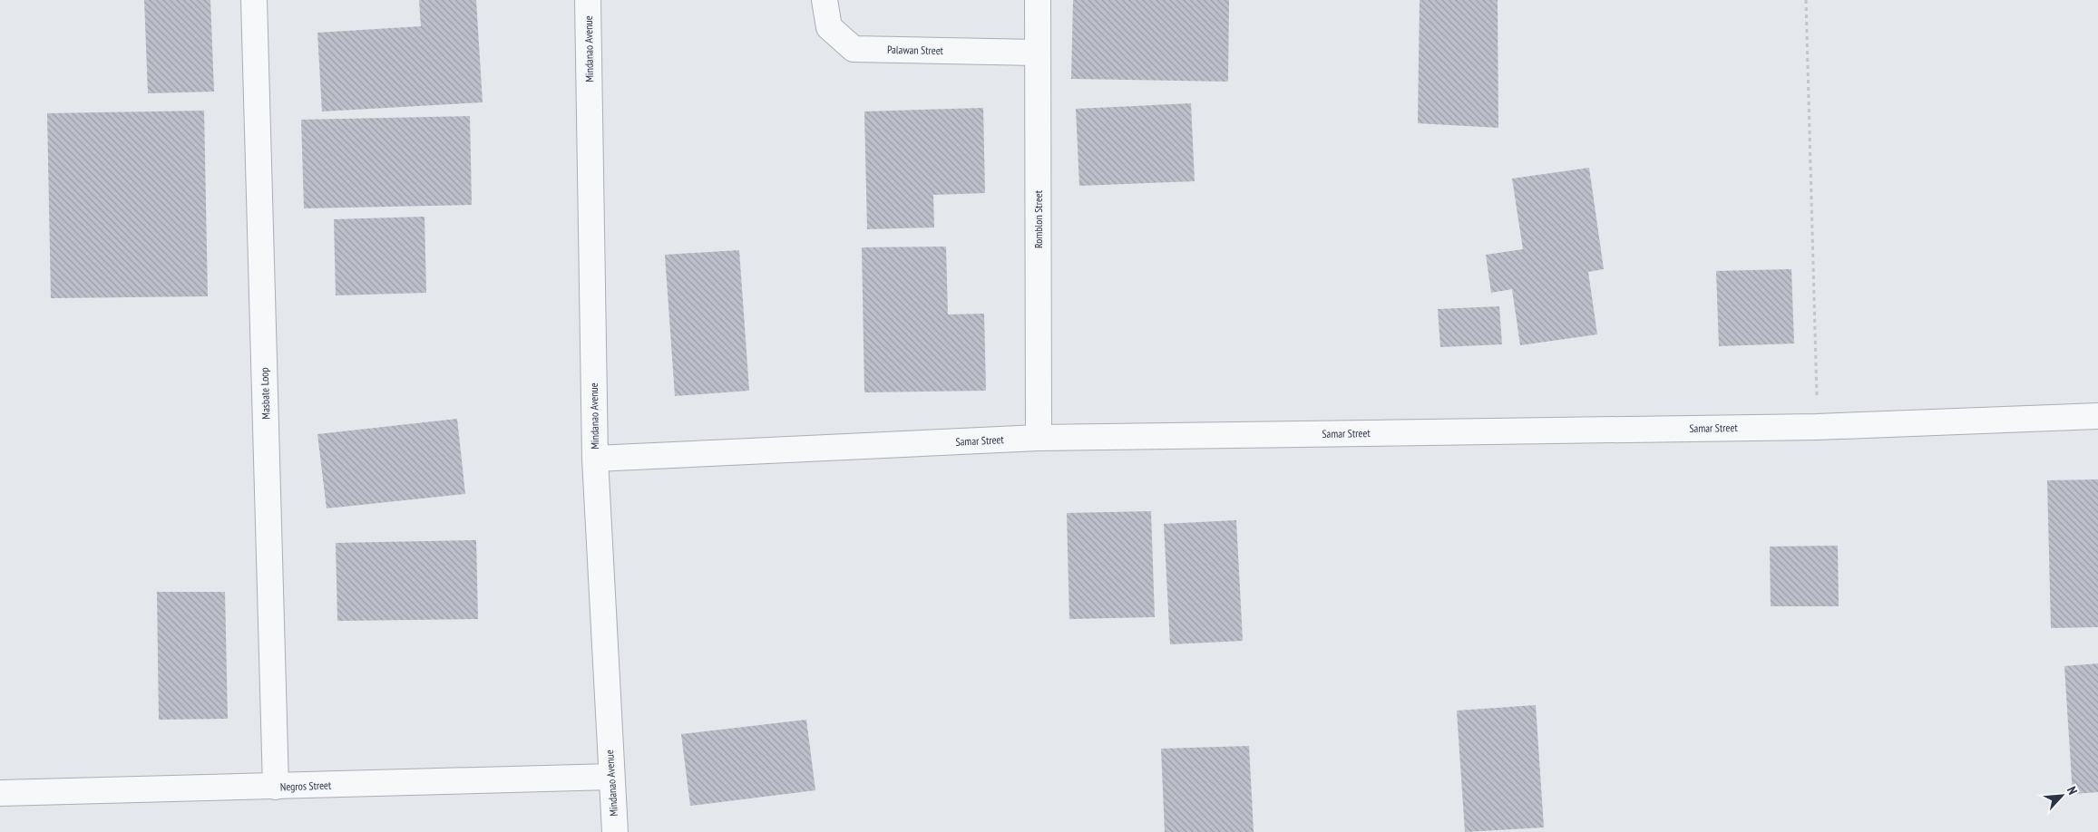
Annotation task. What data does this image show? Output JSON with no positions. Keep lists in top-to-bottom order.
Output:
{
  "streets": {
    "street": [
      "Mindanao Avenue",
      "Palawan Street",
      "Romblon Street",
      "Masbate Loop",
      "Samar Street",
      "Negros Street"
    ]
  },
  "crossings": [
    ["Mindanao Avenue", "Samar Street"],
    ["Mindanao Avenue", "Negros Street"],
    ["Palawan Street", "Romblon Street"],
    ["Romblon Street", "Samar Street"],
    ["Masbate Loop", "Negros Street"]
  ],
  "north": "top right"
}
